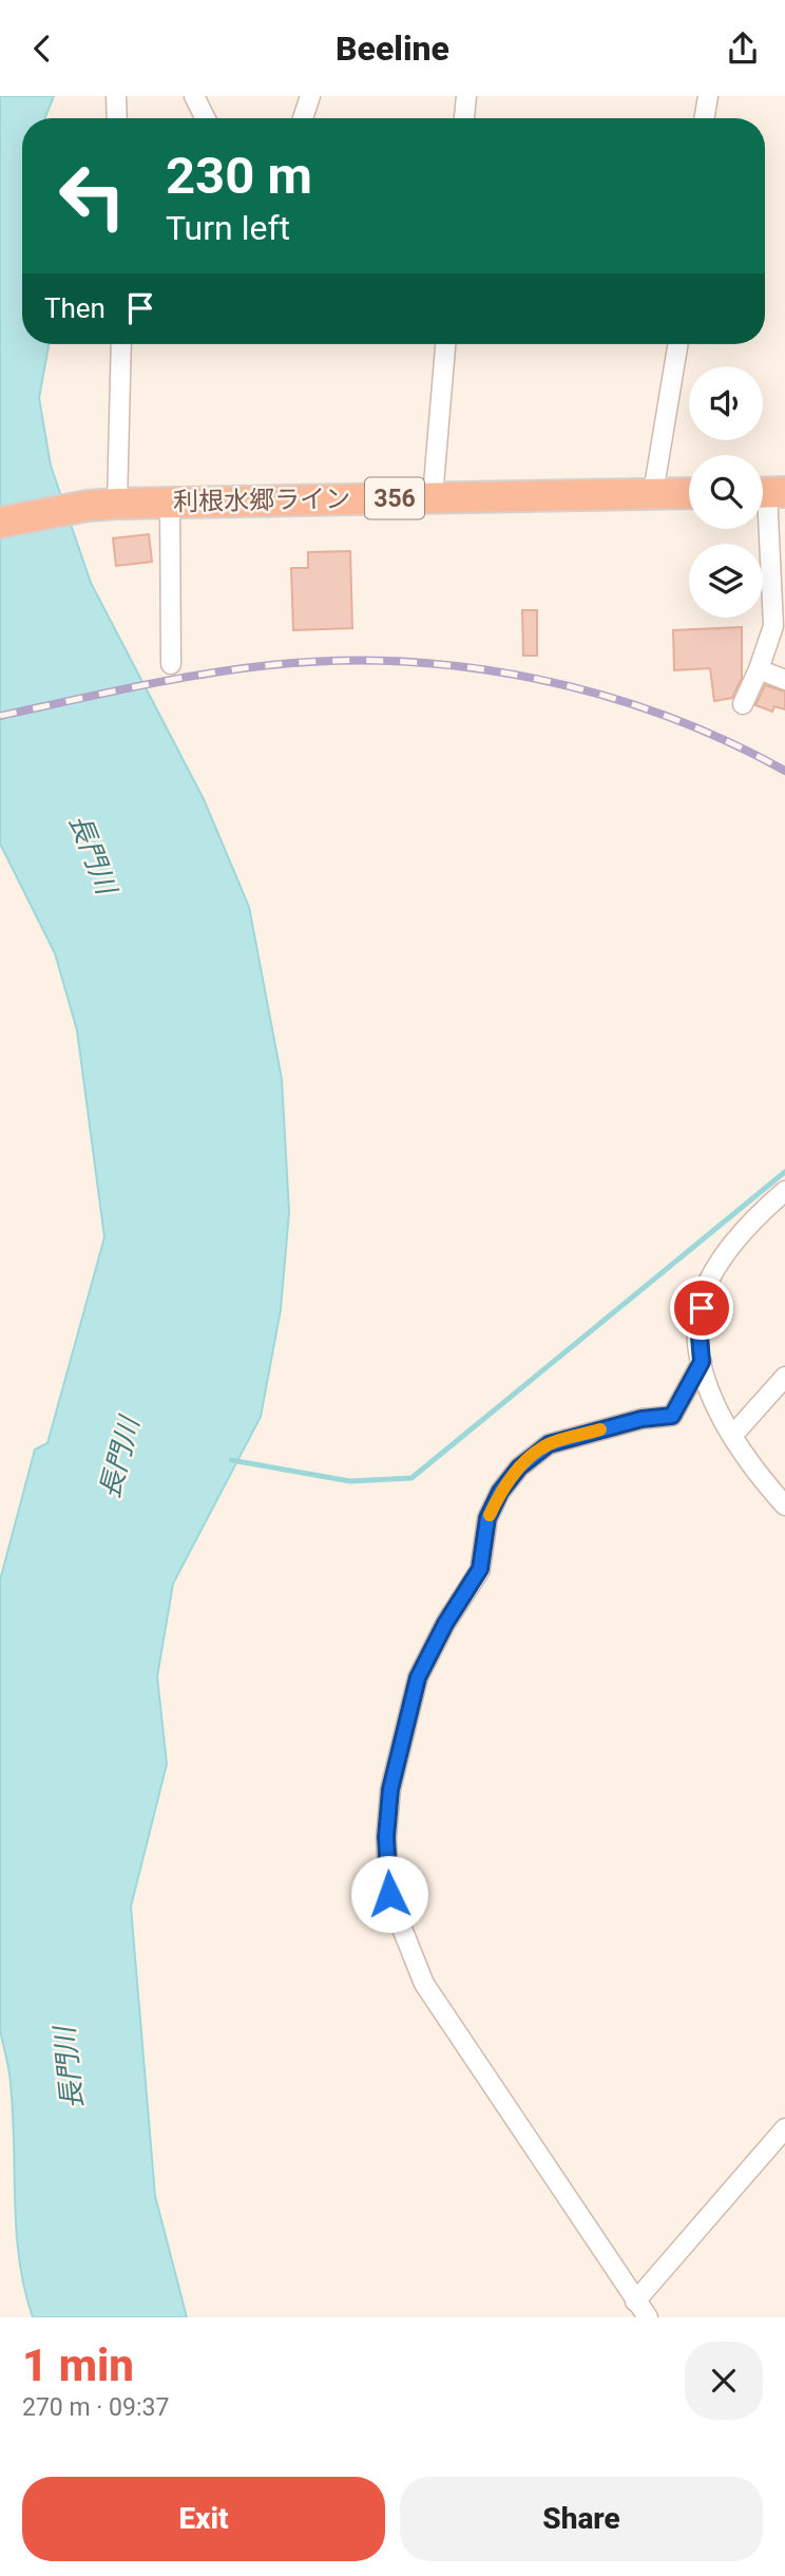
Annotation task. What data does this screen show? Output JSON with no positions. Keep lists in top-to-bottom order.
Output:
{
  "streets": {
    "highway": ["356", "利根水郷ライン"]
  },
  "water": ["長門川"],
  "page": {
    "header": "Beeline",
    "turn": ["230 m", "Turn left"],
    "then": "Then",
    "heading": ["1 min", "270 m · 09:37"],
    "buttons": ["Exit", "Share"]
  }
}
